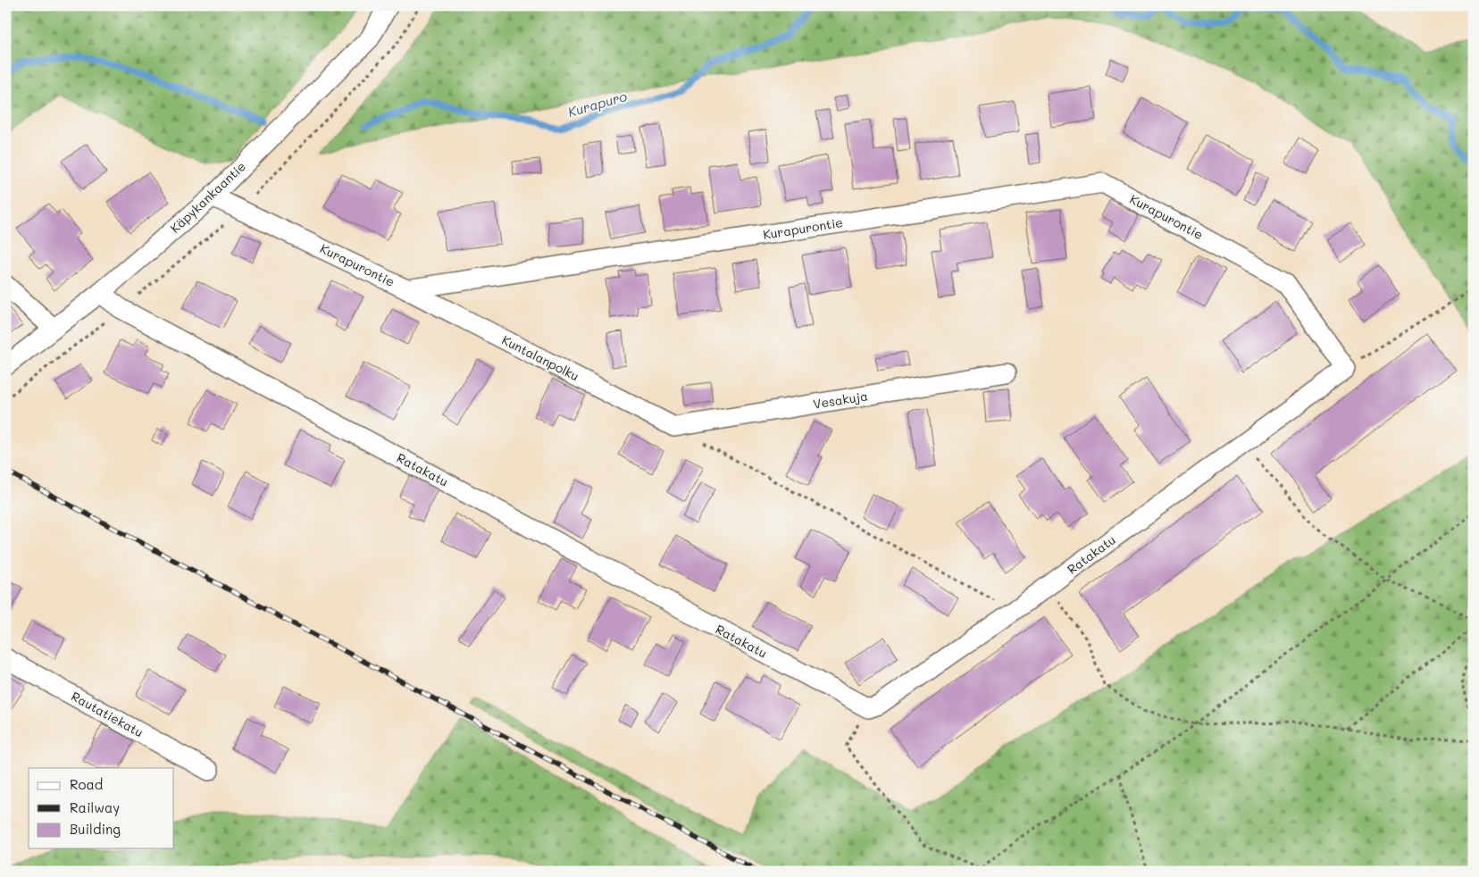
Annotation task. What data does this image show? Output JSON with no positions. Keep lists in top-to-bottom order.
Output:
{
  "streets": {
    "street": [
      "Käpykankaantie",
      "Kurapurontie",
      "Kuntalanpolku",
      "Vesakuja",
      "Ratakatu",
      "Rautatiekatu"
    ]
  },
  "crossings": [
    ["Käpykankaantie", "Kurapurontie"],
    ["Käpykankaantie", "Ratakatu"],
    ["Kurapurontie", "Kuntalanpolku"],
    ["Kurapurontie", "Ratakatu"],
    ["Kuntalanpolku", "Vesakuja"]
  ],
  "water": ["Kurapuro"],
  "legend": ["Road", "Railway", "Building"]
}
